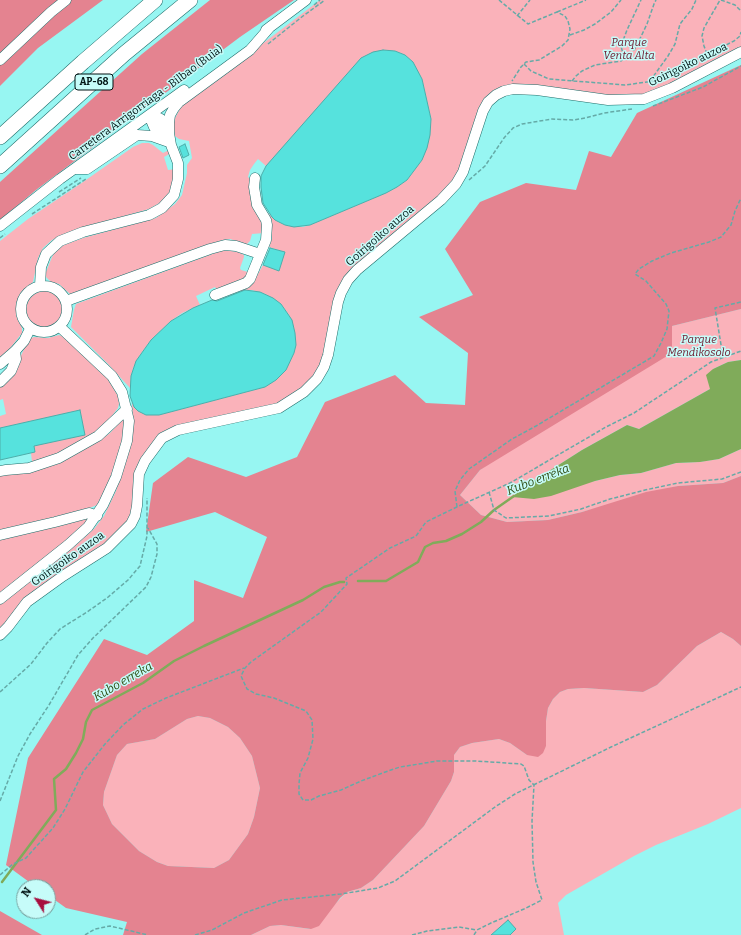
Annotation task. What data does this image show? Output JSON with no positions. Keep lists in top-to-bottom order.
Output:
{
  "streets": {
    "highway": ["AP-68"],
    "street": ["Goirigoiko auzoa", "Carretera Arrigorriaga - Bilbao (Buia)"]
  },
  "water": ["Kubo erreka"],
  "parks": ["Parque Venta Alta", "Parque Mendikosolo"],
  "north": "top left"
}
